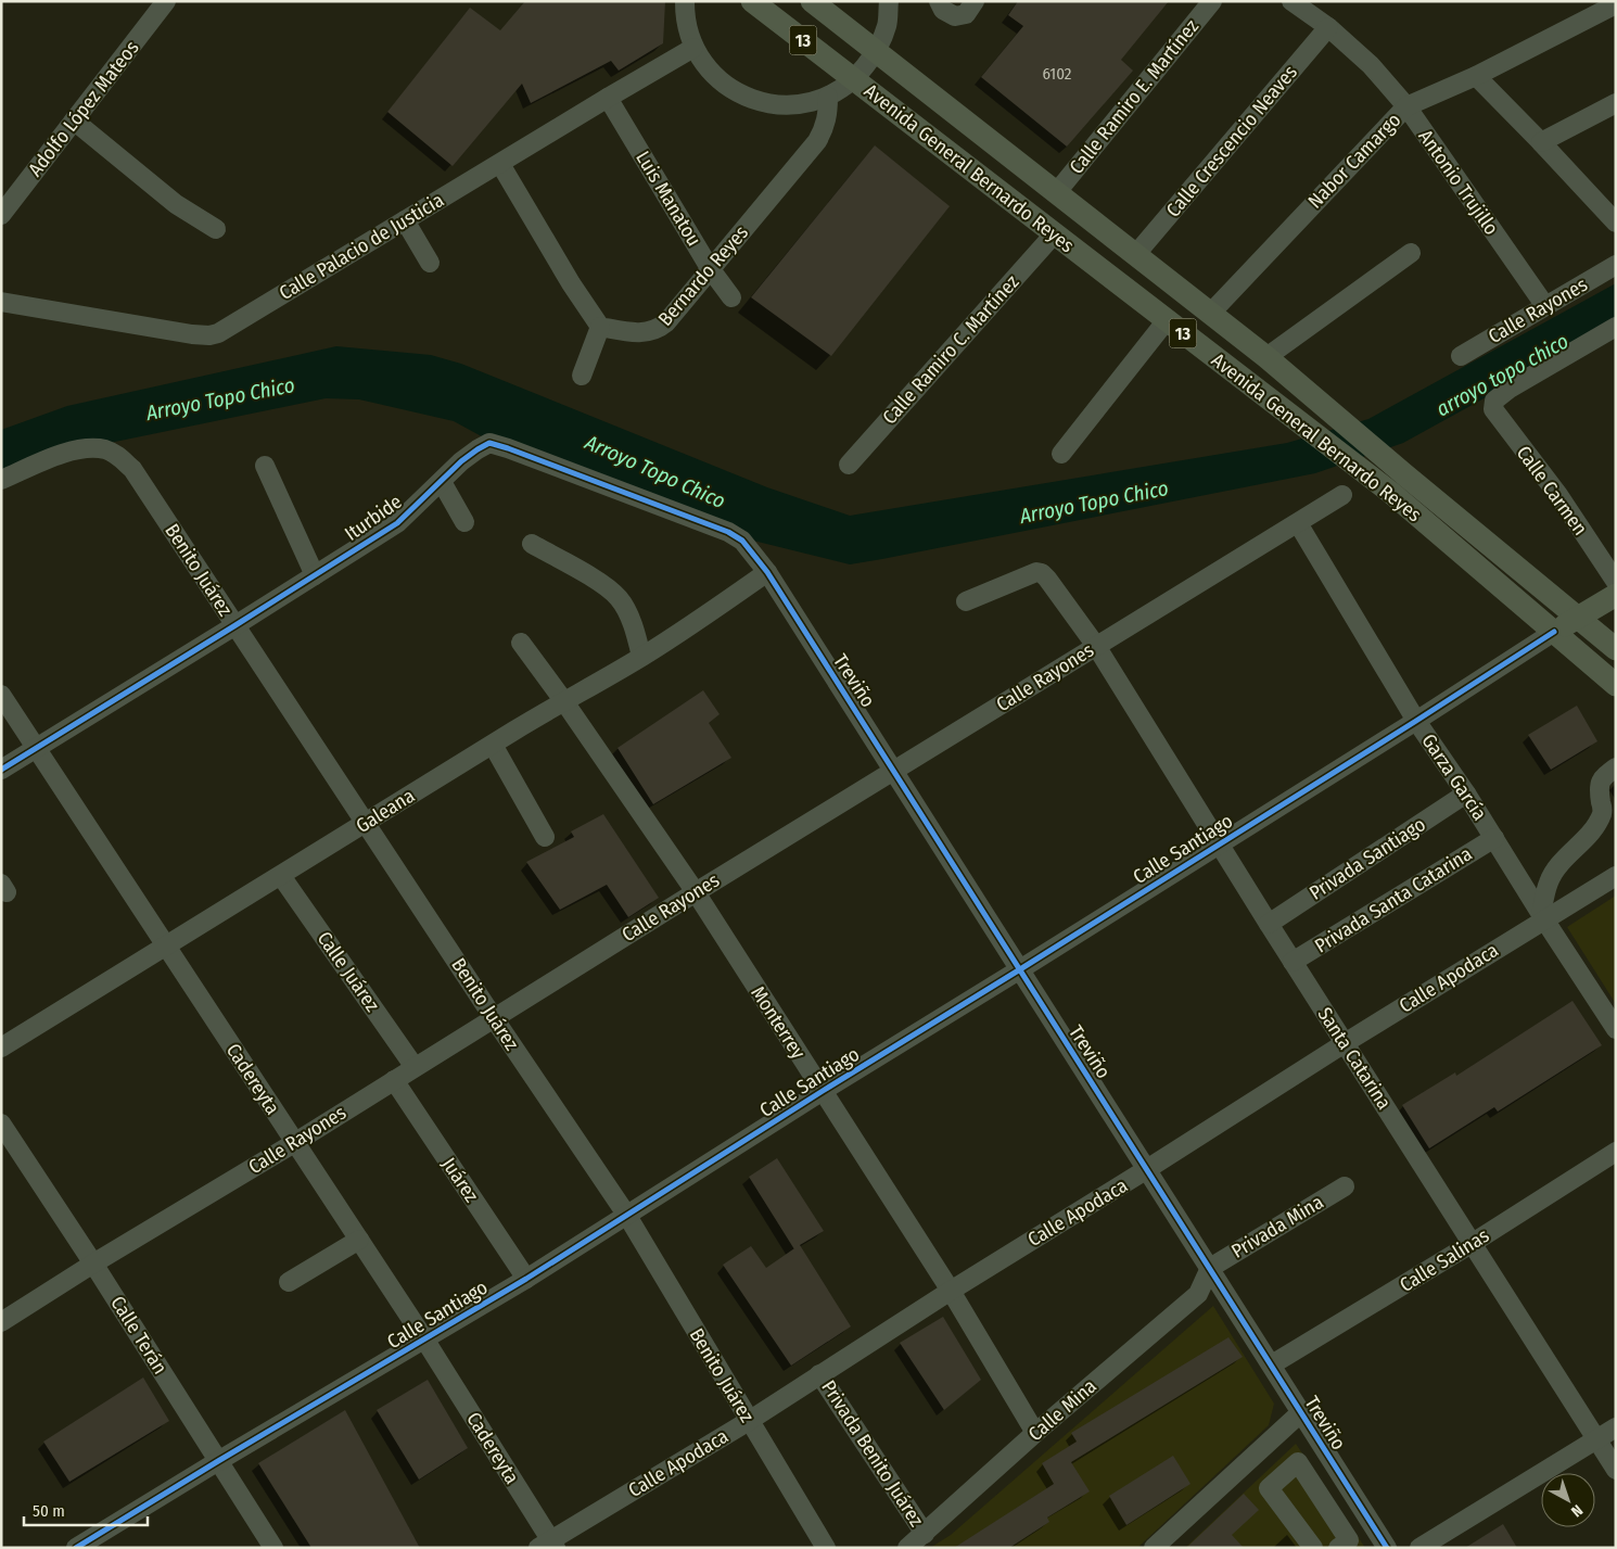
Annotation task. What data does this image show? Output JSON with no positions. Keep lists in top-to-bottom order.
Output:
{
  "streets": {
    "main road": ["13", "Avenida General Bernardo Reyes", "Calle Santiago"],
    "street": [
      "Calle Ramiro E. Martínez",
      "Adolfo López Mateos",
      "Calle Crescencio Neaves",
      "Nabor Camargo",
      "Antonio Trujillo",
      "Luis Manatou",
      "Calle Palacio de Justicia",
      "Bernardo Reyes",
      "Calle Rayones",
      "Calle Ramiro C. Martínez",
      "Calle Carmen",
      "Iturbide",
      "Benito Juárez",
      "Treviño",
      "Garza García",
      "Galeana",
      "Privada Santiago",
      "Privada Santa Catarina",
      "Calle Juárez",
      "Calle Apodaca",
      "Monterrey",
      "Santa Catarina",
      "Cadereyta",
      "Juárez",
      "Privada Mina",
      "Calle Salinas",
      "Calle Terán",
      "Calle Mina",
      "Privada Benito Juárez"
    ]
  },
  "crossings": [
    ["Calle Ramiro E. Martínez", "Avenida General Bernardo Reyes"],
    ["Calle Crescencio Neaves", "Avenida General Bernardo Reyes"],
    ["Calle Crescencio Neaves", "Antonio Trujillo"],
    ["Nabor Camargo", "Avenida General Bernardo Reyes"],
    ["Nabor Camargo", "Antonio Trujillo"],
    ["Avenida General Bernardo Reyes", "Calle Palacio de Justicia"],
    ["Avenida General Bernardo Reyes", "Bernardo Reyes"],
    ["Avenida General Bernardo Reyes", "Calle Ramiro C. Martínez"],
    ["Avenida General Bernardo Reyes", "Calle Santiago"],
    ["Antonio Trujillo", "Calle Rayones"],
    ["Luis Manatou", "Calle Palacio de Justicia"],
    ["Luis Manatou", "Bernardo Reyes"],
    ["Calle Rayones", "Benito Juárez"],
    ["Calle Rayones", "Treviño"],
    ["Calle Rayones", "Garza García"],
    ["Calle Rayones", "Calle Juárez"],
    ["Calle Rayones", "Monterrey"],
    ["Calle Rayones", "Santa Catarina"],
    ["Calle Rayones", "Cadereyta"],
    ["Calle Rayones", "Juárez"],
    ["Calle Rayones", "Calle Terán"],
    ["Iturbide", "Benito Juárez"],
    ["Iturbide", "Treviño"],
    ["Iturbide", "Galeana"],
    ["Iturbide", "Cadereyta"],
    ["Benito Juárez", "Galeana"],
    ["Benito Juárez", "Calle Santiago"],
    ["Benito Juárez", "Calle Apodaca"],
    ["Treviño", "Galeana"],
    ["Treviño", "Calle Santiago"],
    ["Treviño", "Calle Apodaca"],
    ["Treviño", "Privada Mina"],
    ["Treviño", "Calle Salinas"],
    ["Treviño", "Calle Mina"],
    ["Garza García", "Calle Santiago"],
    ["Garza García", "Privada Santiago"],
    ["Garza García", "Privada Santa Catarina"],
    ["Garza García", "Calle Apodaca"],
    ["Galeana", "Calle Juárez"],
    ["Galeana", "Monterrey"],
    ["Galeana", "Cadereyta"],
    ["Calle Santiago", "Monterrey"],
    ["Calle Santiago", "Santa Catarina"],
    ["Calle Santiago", "Cadereyta"],
    ["Calle Santiago", "Juárez"],
    ["Calle Santiago", "Calle Terán"],
    ["Privada Santiago", "Santa Catarina"],
    ["Privada Santa Catarina", "Santa Catarina"],
    ["Calle Apodaca", "Monterrey"],
    ["Calle Apodaca", "Santa Catarina"],
    ["Calle Apodaca", "Cadereyta"],
    ["Calle Apodaca", "Privada Benito Juárez"],
    ["Monterrey", "Calle Mina"],
    ["Santa Catarina", "Calle Salinas"],
    ["Privada Mina", "Calle Mina"],
    ["Calle Mina", "Privada Benito Juárez"]
  ],
  "water": ["arroyo topo chico", "Arroyo Topo Chico"],
  "house_numbers": ["6102"],
  "scale_bar": "50 m",
  "north": "bottom right"
}
